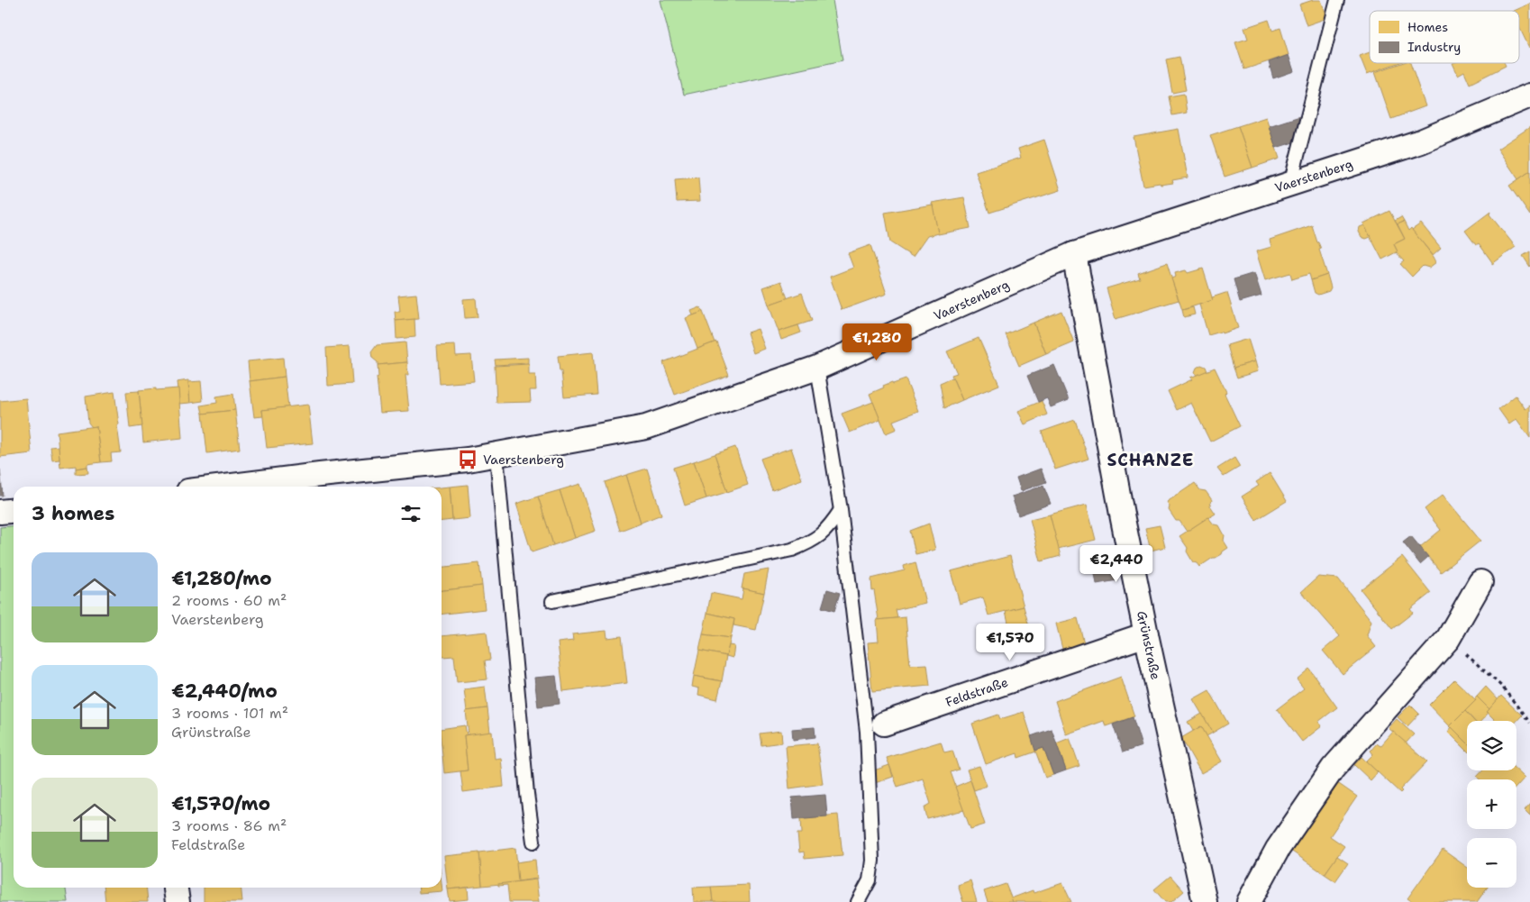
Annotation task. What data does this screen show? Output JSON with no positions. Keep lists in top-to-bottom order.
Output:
{
  "streets": {
    "street": ["Vaerstenberg", "Grünstraße", "Feldstraße"]
  },
  "crossings": [
    ["Vaerstenberg", "Grünstraße"],
    ["Grünstraße", "Feldstraße"]
  ],
  "districts": ["SCHANZE"],
  "places": {
    "bus stop": ["Vaerstenberg"]
  },
  "legend": ["Homes", "Industry"],
  "page": {
    "price": ["€1,280", "€2,440", "€1,570"],
    "heading": "3 homes",
    "list": [
      {
        "name": "€1,280/mo",
        "note": "2 rooms · 60 m² · Vaerstenberg"
      },
      {
        "name": "€2,440/mo",
        "note": "3 rooms · 101 m² · Grünstraße"
      },
      {
        "name": "€1,570/mo",
        "note": "3 rooms · 86 m² · Feldstraße"
      }
    ],
    "map_buttons": ["+", "−"]
  }
}
